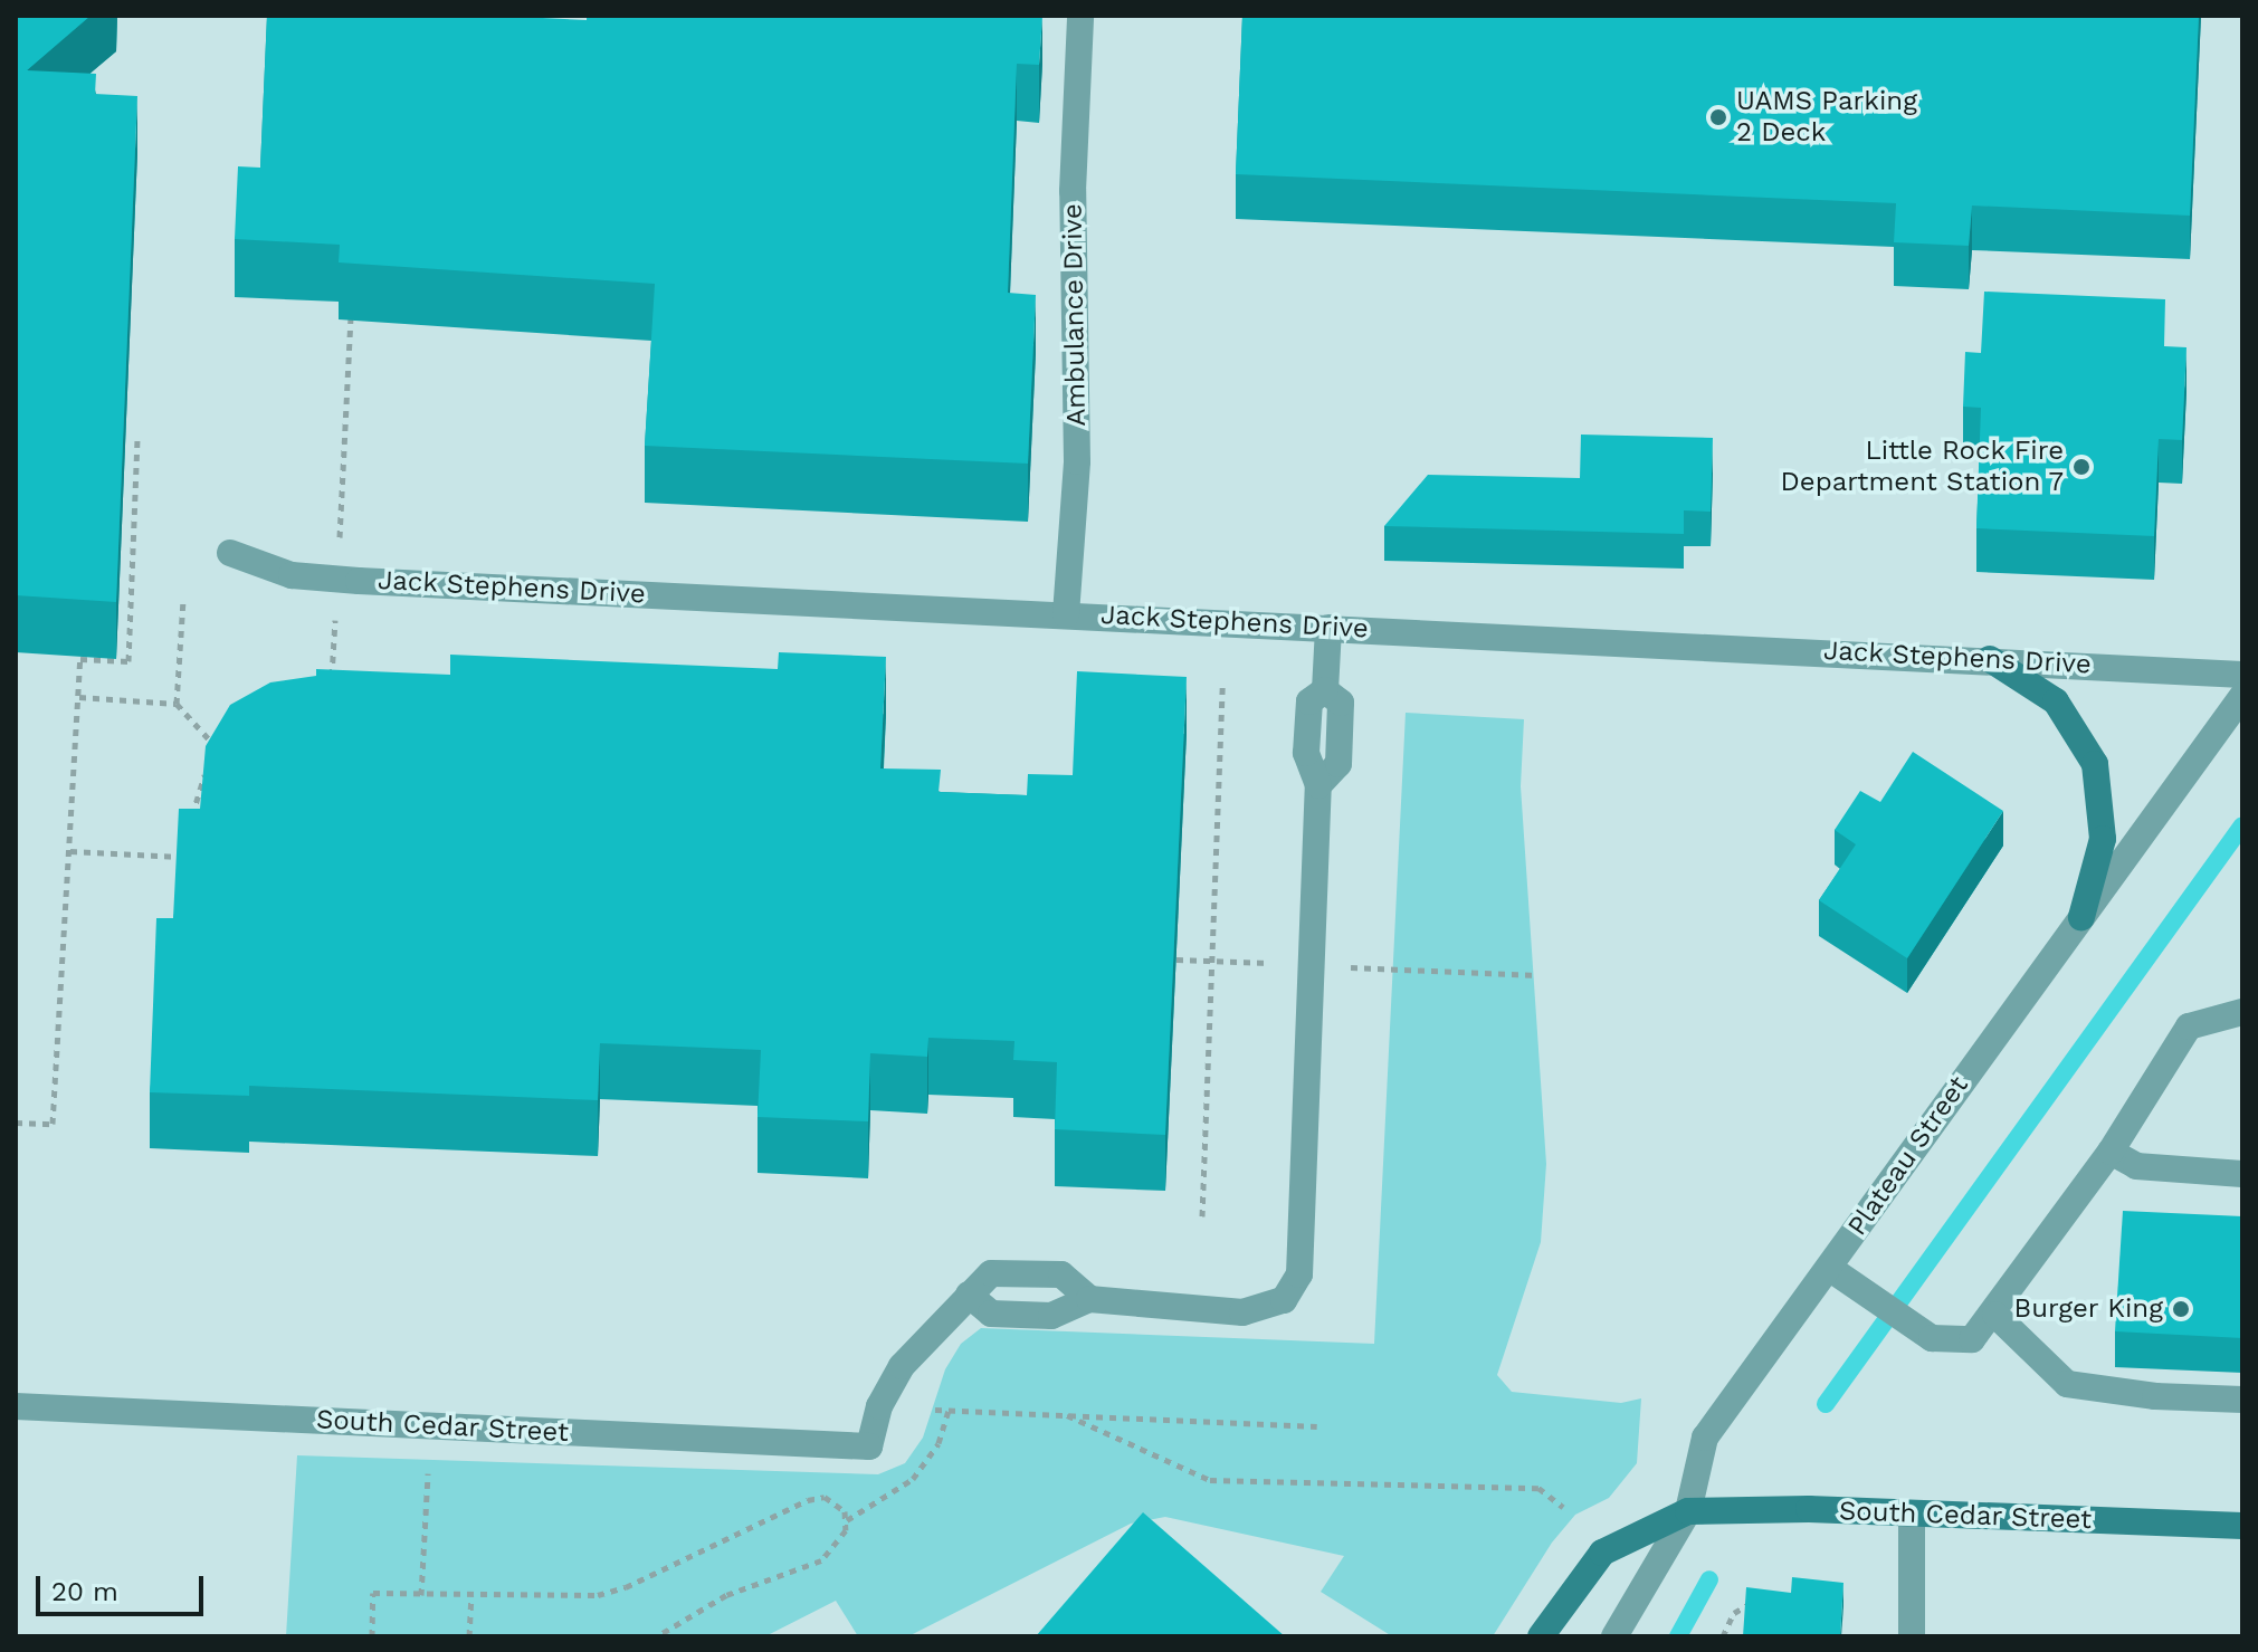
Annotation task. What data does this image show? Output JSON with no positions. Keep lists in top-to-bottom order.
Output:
{
  "streets": {
    "street": [
      "Ambulance Drive",
      "Jack Stephens Drive",
      "Plateau Street",
      "South Cedar Street"
    ]
  },
  "crossings": [
    ["Ambulance Drive", "Jack Stephens Drive"],
    ["Plateau Street", "South Cedar Street"]
  ],
  "places": ["UAMS Parking 2 Deck", "Little Rock Fire Department Station 7", "Burger King"],
  "scale_bar": "20 m"
}
